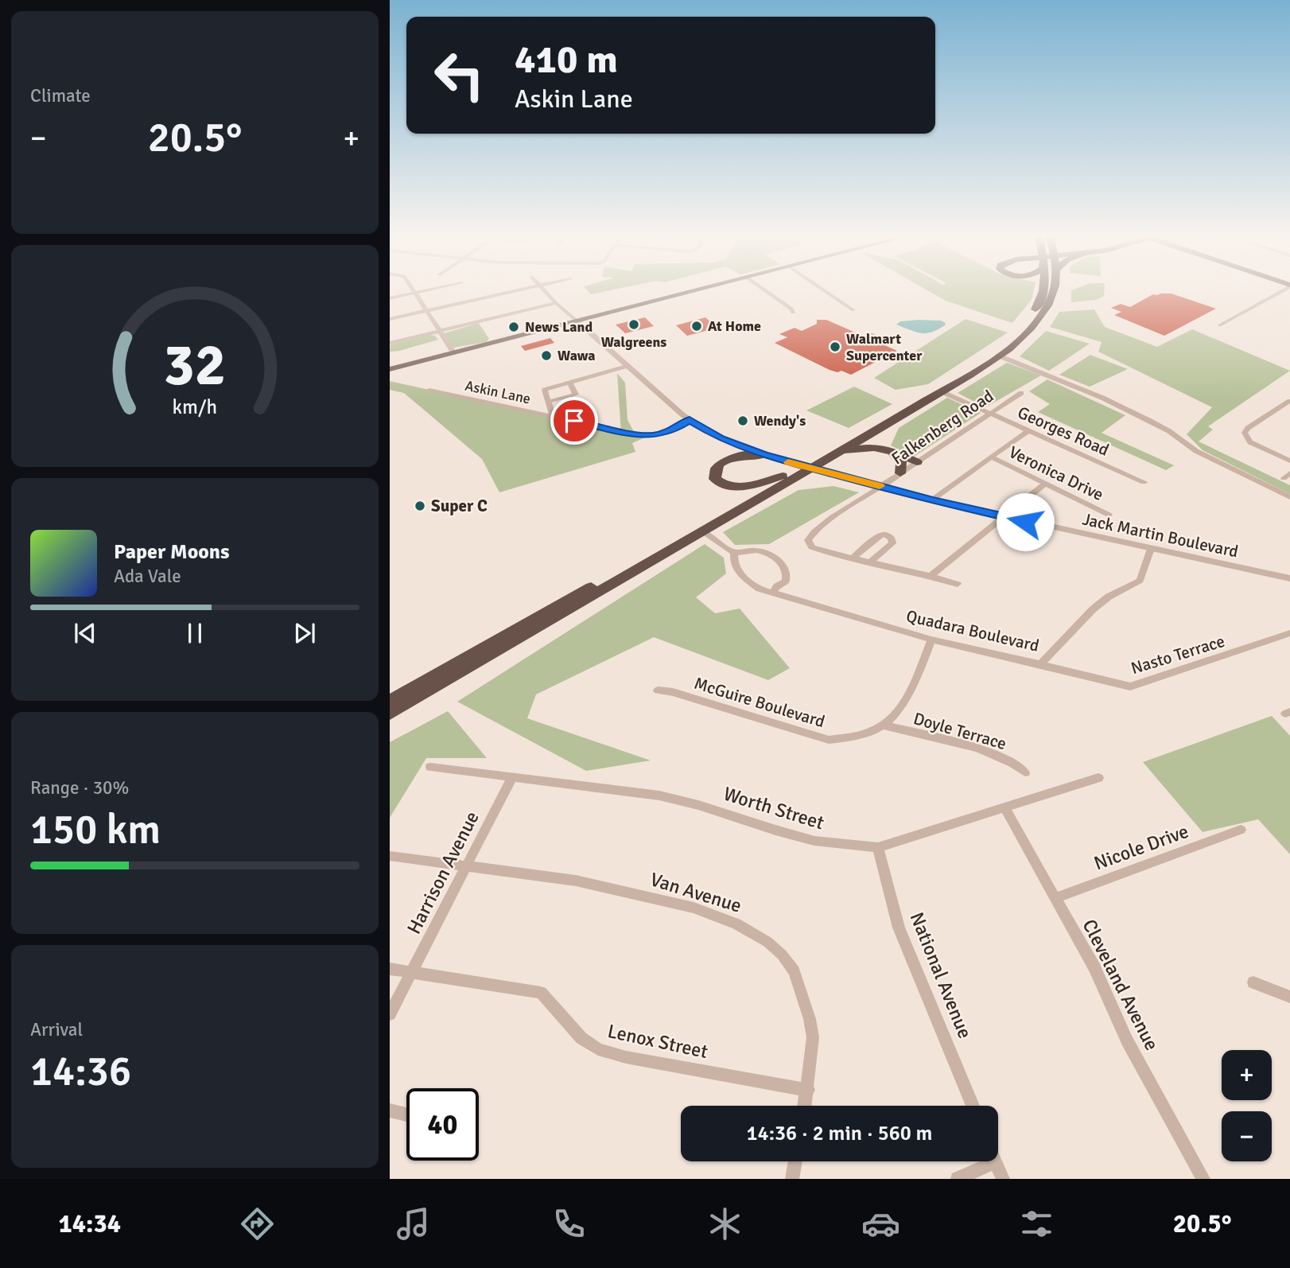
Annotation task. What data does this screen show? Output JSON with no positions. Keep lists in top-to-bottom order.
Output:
{
  "streets": {
    "street": [
      "Askin Lane",
      "Falkenberg Road",
      "Georges Road",
      "Veronica Drive",
      "Jack Martin Boulevard",
      "Quadara Boulevard",
      "Nasto Terrace",
      "McGuire Boulevard",
      "Doyle Terrace",
      "Worth Street",
      "Nicole Drive",
      "Harrison Avenue",
      "Van Avenue",
      "National Avenue",
      "Cleveland Avenue",
      "Lenox Street"
    ]
  },
  "crossings": [
    ["Askin Lane", "Jack Martin Boulevard"],
    ["Falkenberg Road", "Georges Road"],
    ["Falkenberg Road", "Jack Martin Boulevard"],
    ["Jack Martin Boulevard", "Quadara Boulevard"],
    ["Quadara Boulevard", "Nasto Terrace"],
    ["Quadara Boulevard", "McGuire Boulevard"],
    ["McGuire Boulevard", "Doyle Terrace"],
    ["Worth Street", "Harrison Avenue"],
    ["Worth Street", "National Avenue"],
    ["Worth Street", "Cleveland Avenue"],
    ["Nicole Drive", "Cleveland Avenue"],
    ["Harrison Avenue", "Van Avenue"],
    ["Harrison Avenue", "Lenox Street"],
    ["Van Avenue", "Lenox Street"]
  ],
  "places": [
    "Walgreens",
    "At Home",
    "News Land",
    "Walmart Supercenter",
    "Wawa",
    "Wendy's",
    "Super C"
  ],
  "page": {
    "tile": [
      "Climate",
      ["Range · 30%", "150 km"],
      ["Arrival", "14:36"]
    ],
    "turn": ["410 m", "Askin Lane"],
    "heat": ["−", "20.5°", "+"],
    "song": ["Paper Moons", "Ada Vale"],
    "map_buttons": ["+", "−"],
    "limit": "40",
    "trip": "14:36 · 2 min · 560 m",
    "tabs": ["14:34", "20.5°"],
    "gauge": ["32", "km/h"]
  }
}
